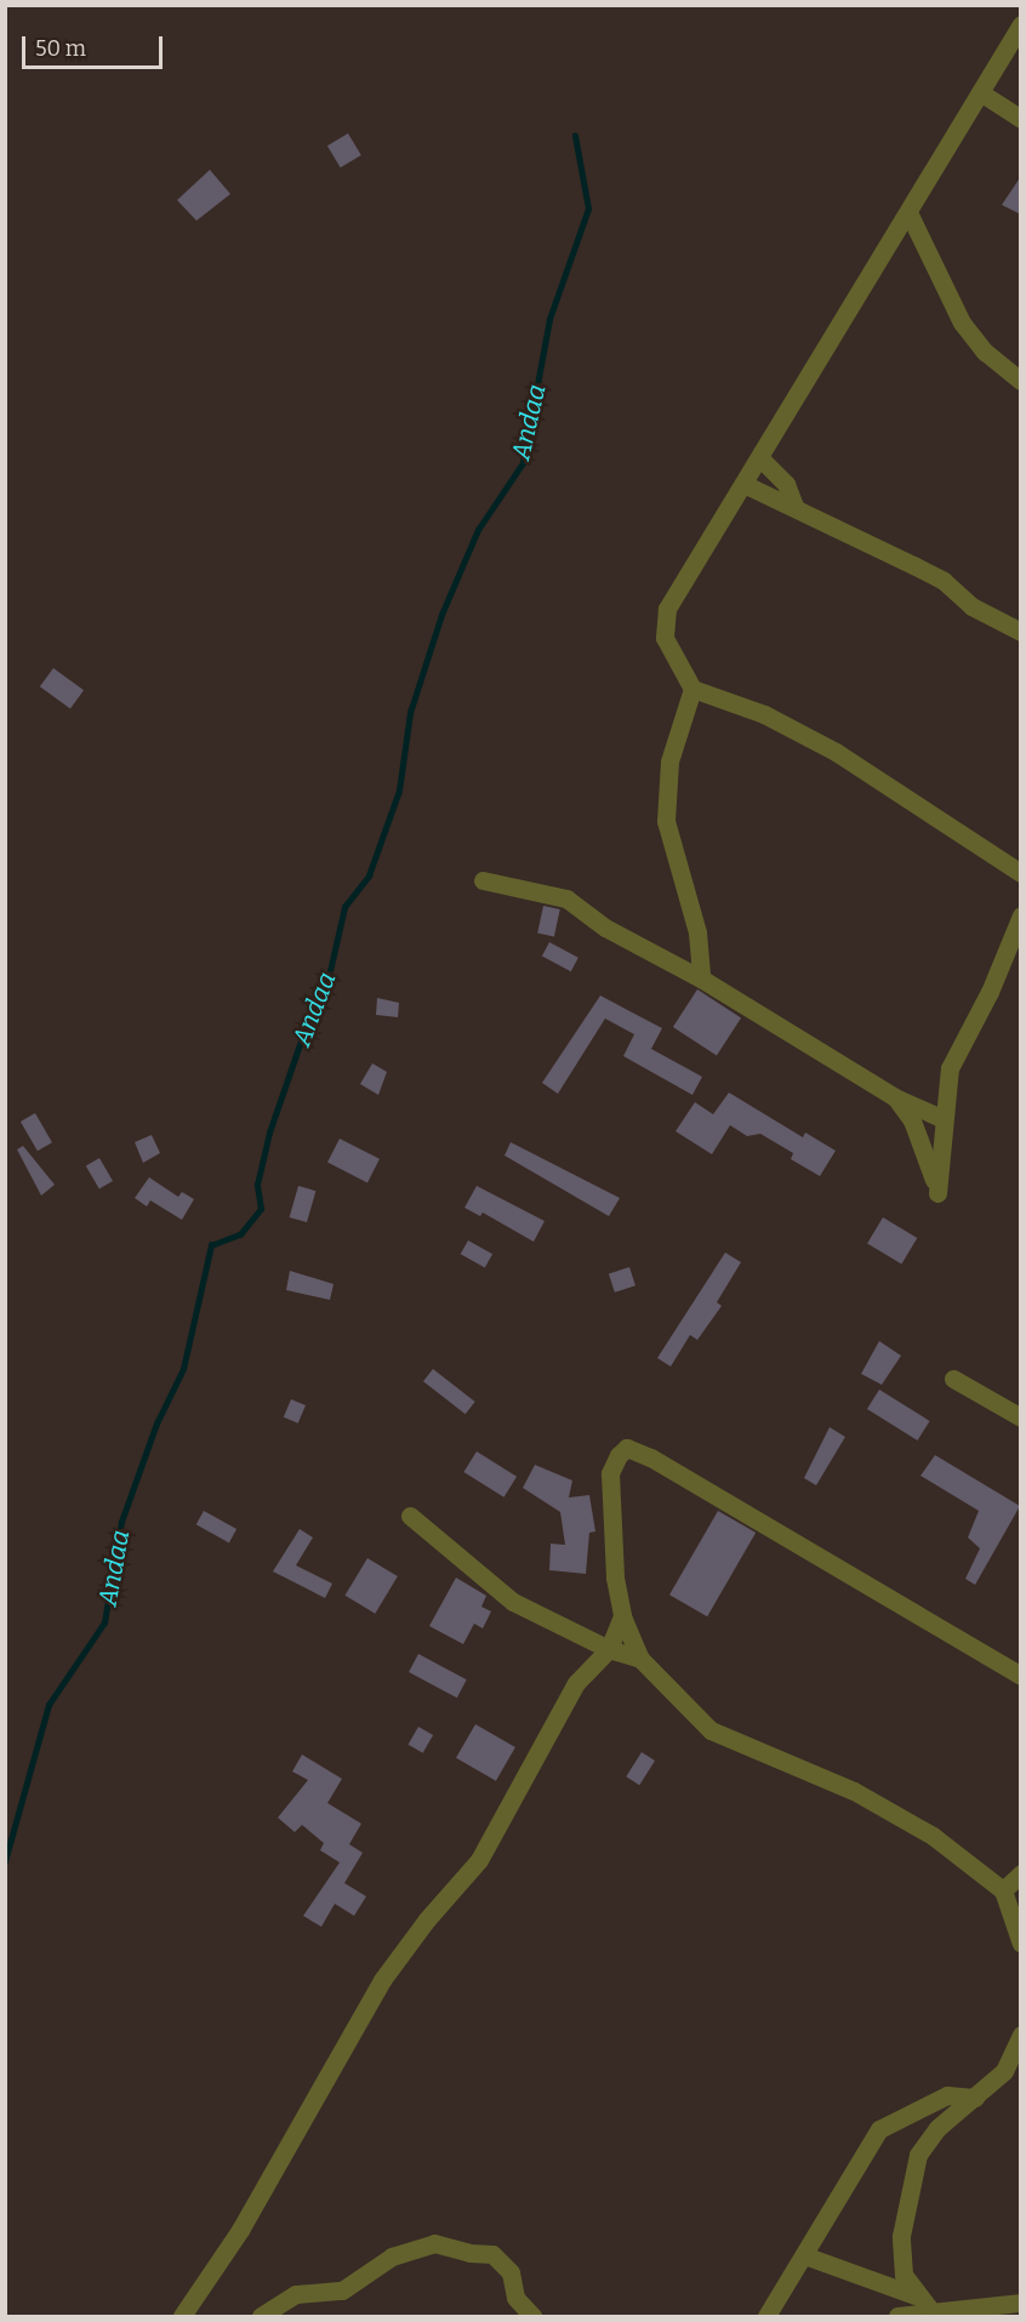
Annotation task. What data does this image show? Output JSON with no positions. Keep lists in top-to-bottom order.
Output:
{
  "water": ["Andaa"],
  "scale_bar": "50 m"
}
